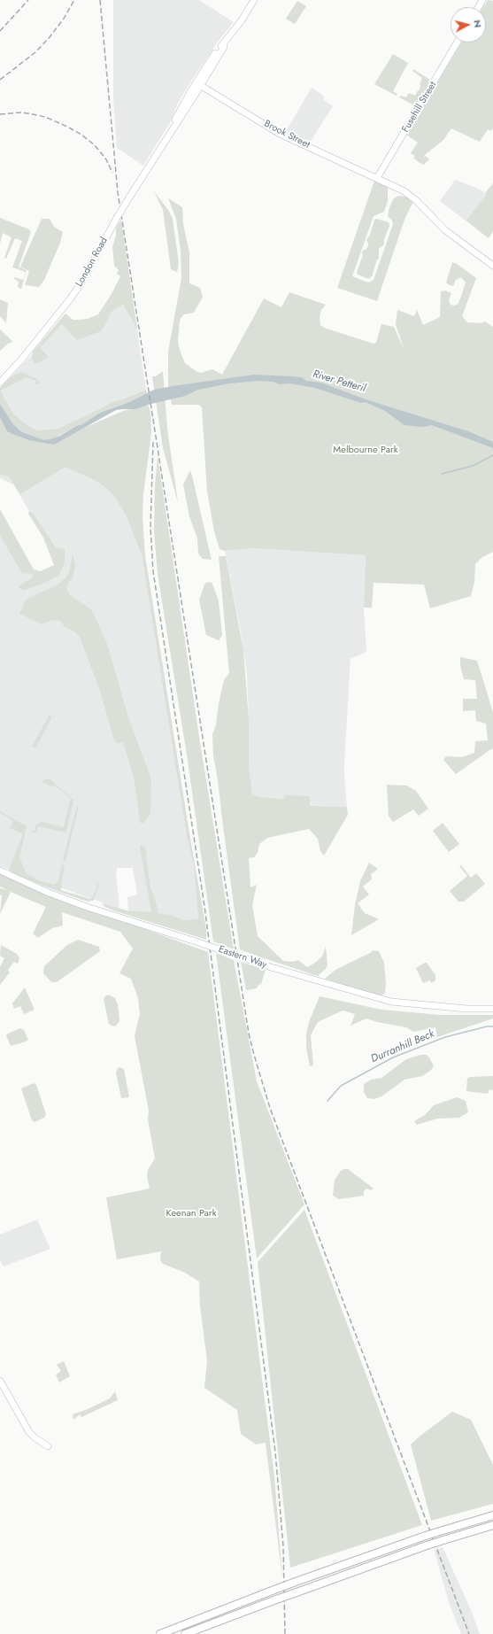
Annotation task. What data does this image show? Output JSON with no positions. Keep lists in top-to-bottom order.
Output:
{
  "streets": {
    "street": [
      "Fusehill Street",
      "Brook Street",
      "London Road",
      "Eastern Way"
    ]
  },
  "crossings": [
    ["Fusehill Street", "Brook Street"],
    ["Brook Street", "London Road"]
  ],
  "water": ["River Petteril", "Durranhill Beck"],
  "parks": ["Melbourne Park", "Keenan Park"],
  "north": "right"
}
